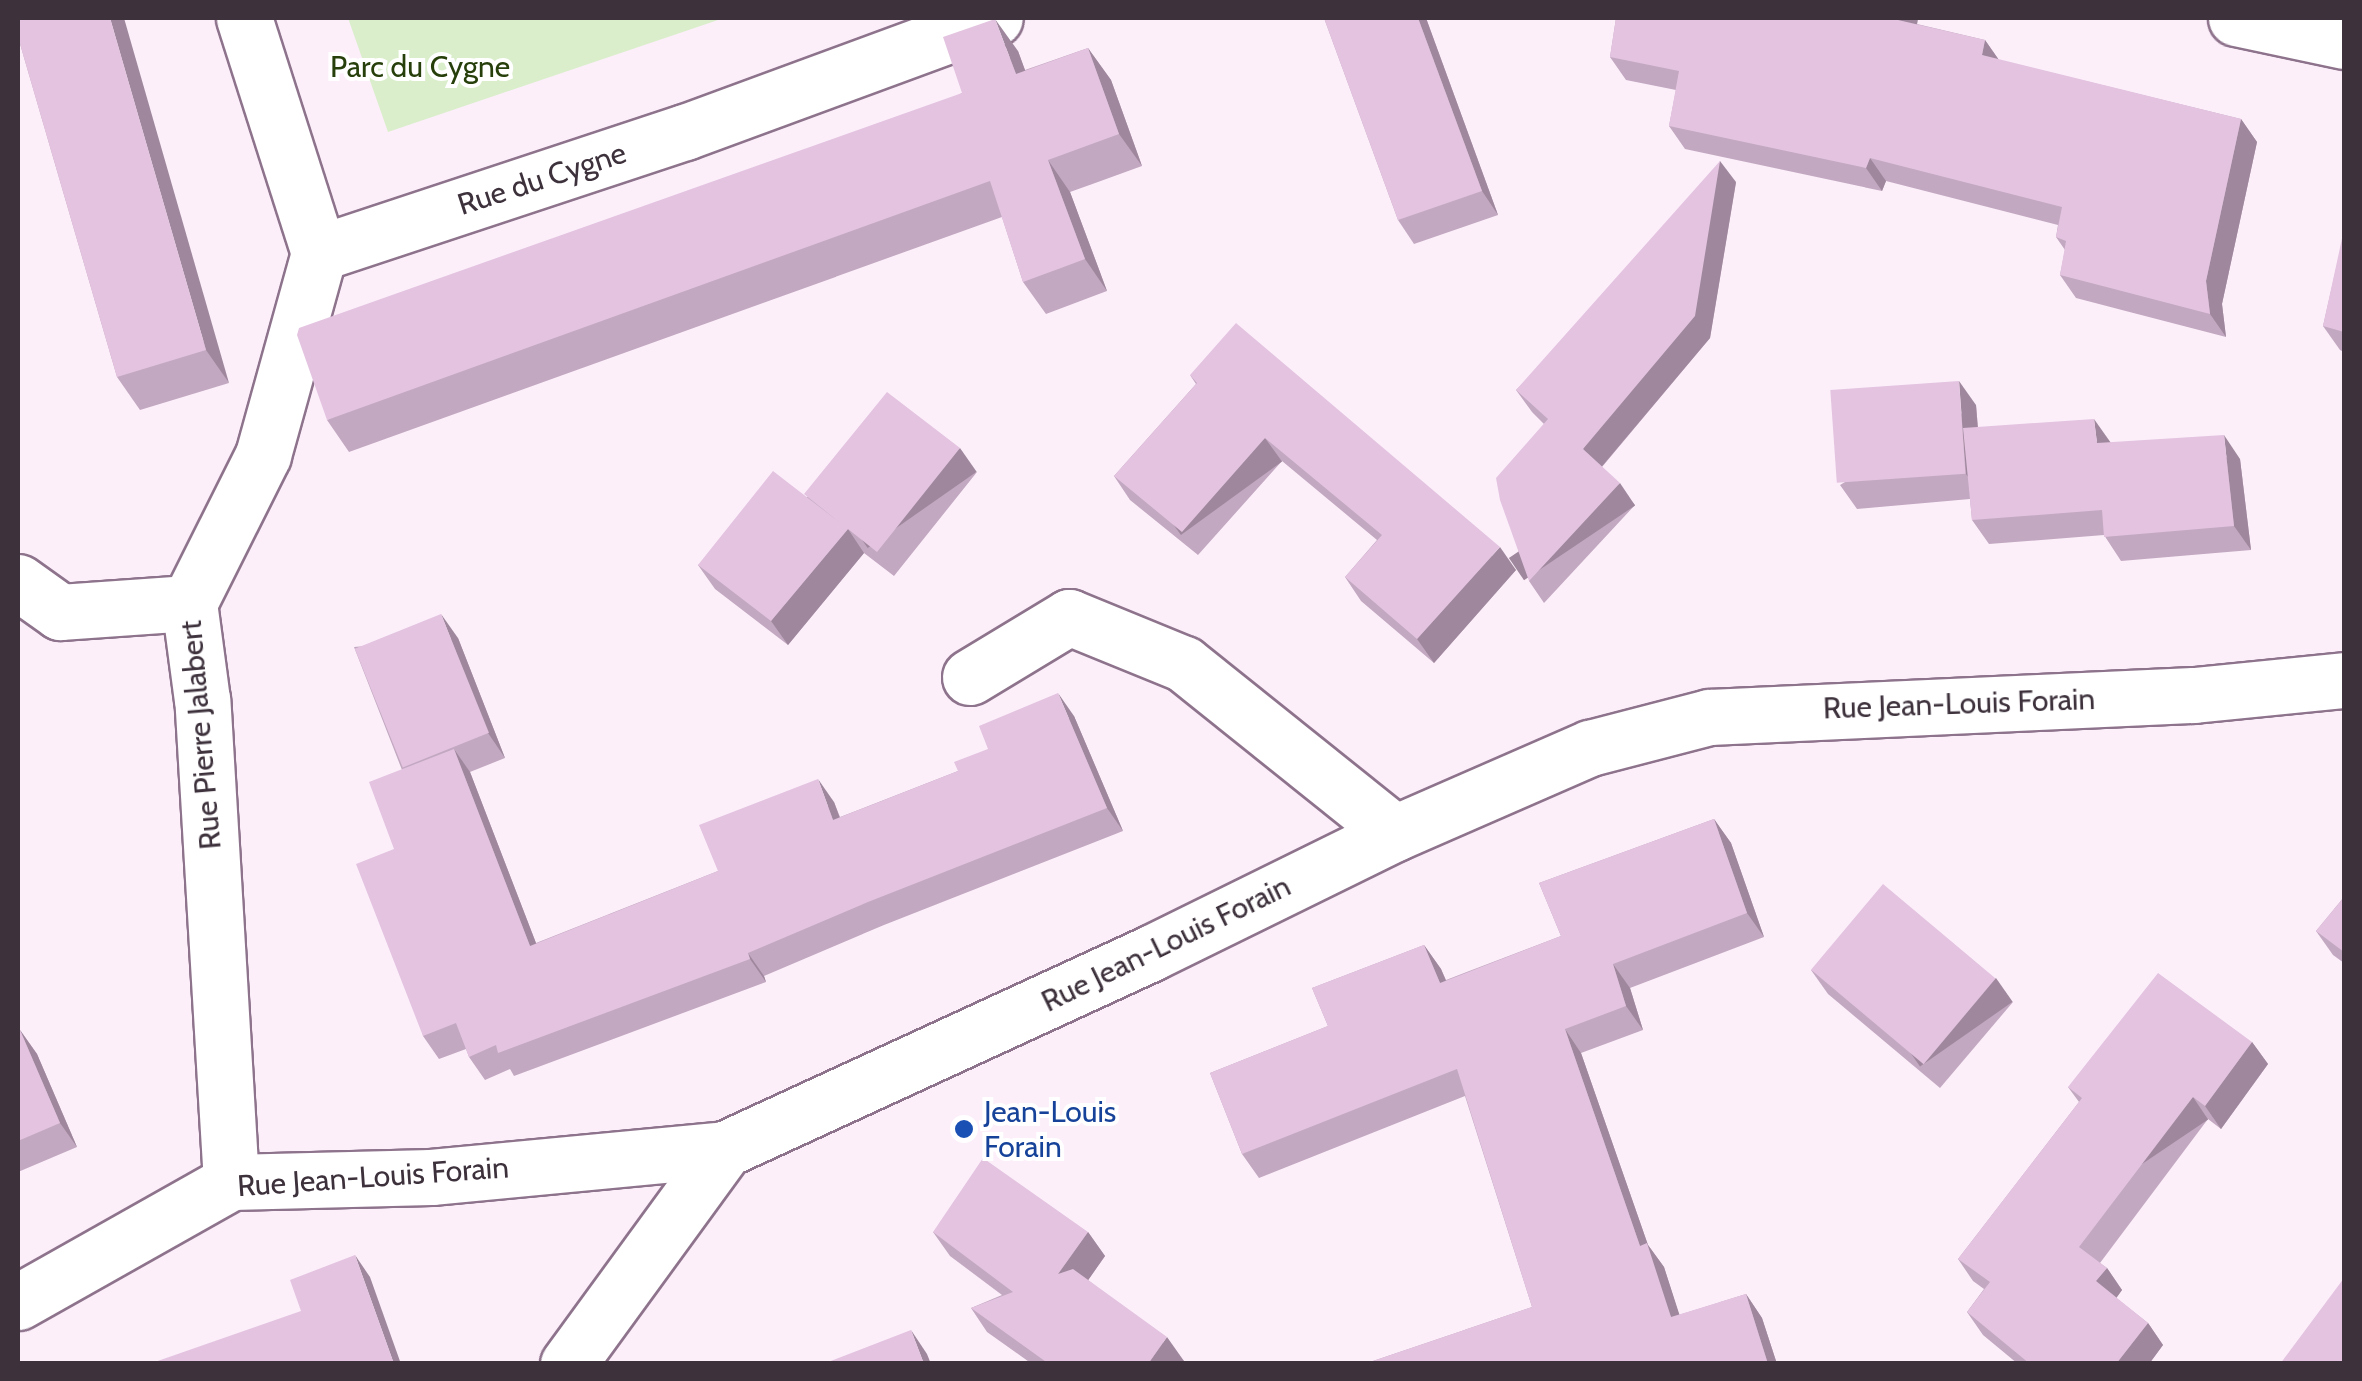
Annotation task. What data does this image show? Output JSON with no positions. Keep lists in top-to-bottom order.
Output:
{
  "streets": {
    "street": ["Rue du Cygne", "Rue Jean-Louis Forain", "Rue Pierre Jalabert"]
  },
  "crossings": [
    ["Rue du Cygne", "Rue Pierre Jalabert"],
    ["Rue Jean-Louis Forain", "Rue Pierre Jalabert"]
  ],
  "parks": ["Parc du Cygne"],
  "places": ["Jean-Louis Forain"]
}
